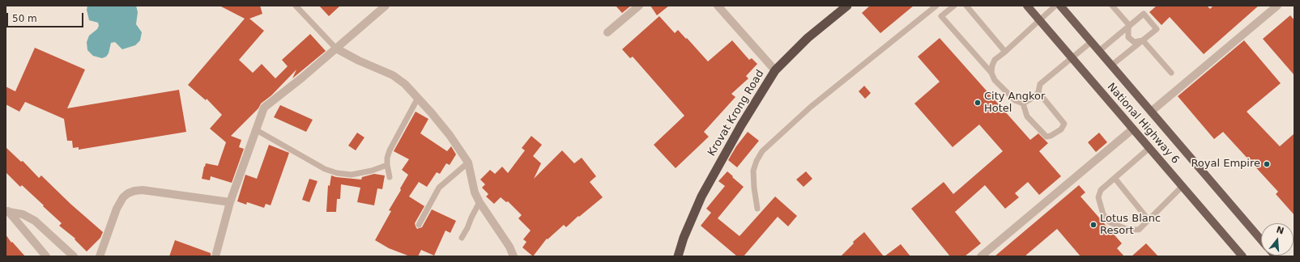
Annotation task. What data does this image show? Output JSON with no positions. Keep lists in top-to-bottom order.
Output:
{
  "streets": {
    "highway": ["Krovat Krong Road"],
    "main road": ["National Highway 6"]
  },
  "places": ["City Angkor Hotel", "Royal Empire", "Lotus Blanc Resort"],
  "scale_bar": "50 m",
  "north": "top"
}
